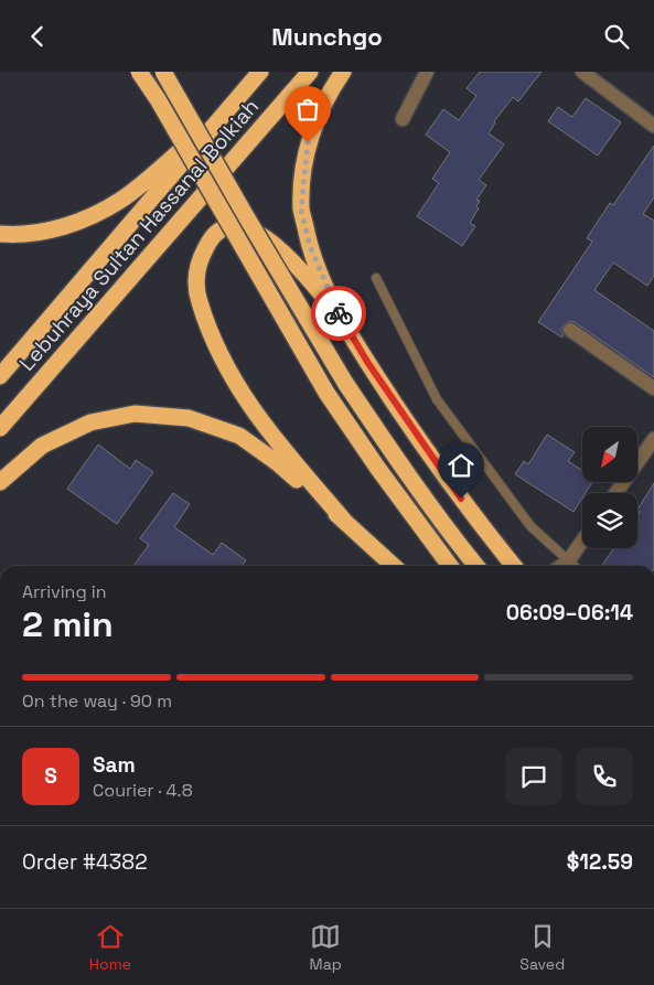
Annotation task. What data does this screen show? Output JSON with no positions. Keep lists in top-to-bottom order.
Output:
{
  "streets": {
    "highway": ["Lebuhraya Sultan Hassanal Bolkiah"]
  },
  "north": "bottom left",
  "page": {
    "header": "Munchgo",
    "heading": ["2 min", "Arriving in", "06:09–06:14"],
    "panel": [
      "Sam",
      "Courier · 4.8",
      "Order #4382",
      "$12.59"
    ],
    "bar": "On the way · 90 m",
    "round": "S",
    "tabs": ["Home", "Map", "Saved"]
  }
}
